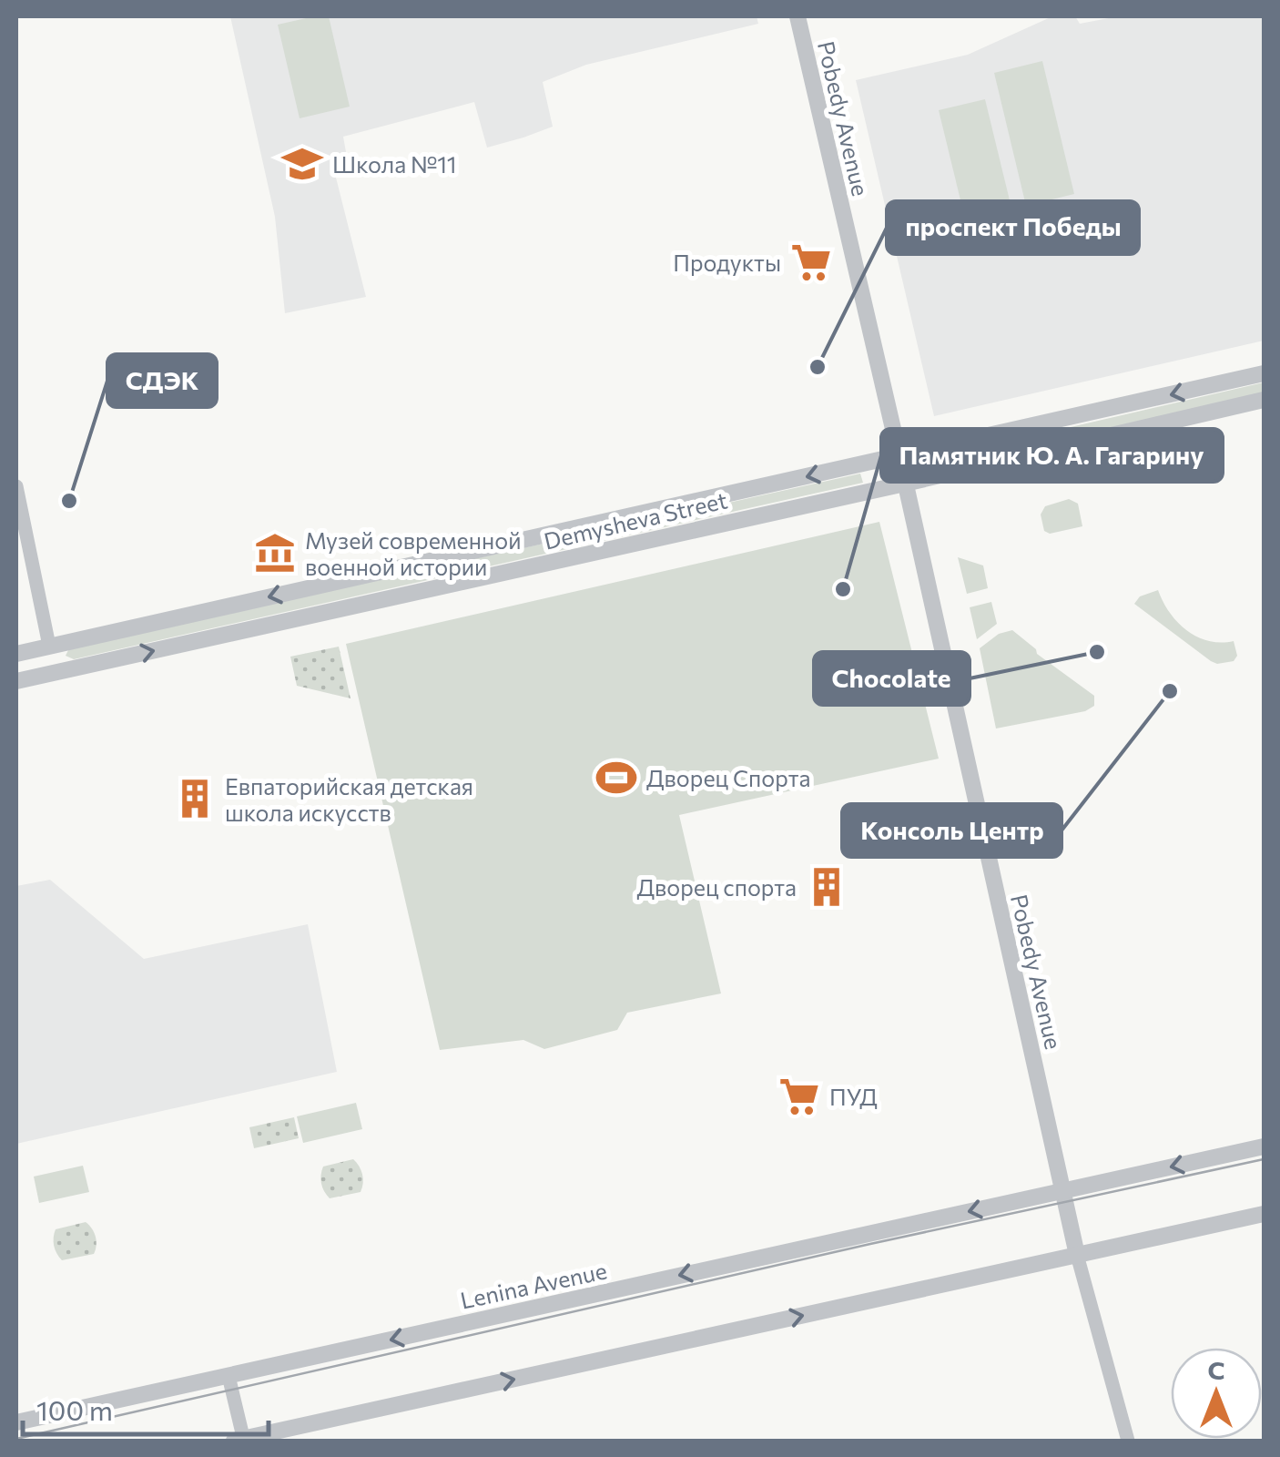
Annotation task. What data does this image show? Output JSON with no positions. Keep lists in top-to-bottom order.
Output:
{
  "streets": {
    "street": ["Pobedy Avenue", "Demysheva Street", "Lenina Avenue"]
  },
  "crossings": [
    ["Pobedy Avenue", "Demysheva Street"],
    ["Pobedy Avenue", "Lenina Avenue"]
  ],
  "places": {
    "school or university": ["Школа №11"],
    "supermarket": ["Продукты", "ПУД"],
    "other": [
      "проспект Победы",
      "СДЭК",
      "Памятник Ю. А. Гагарину",
      "Chocolate",
      "Консоль Центр"
    ],
    "museum": ["Музей современной военной истории"],
    "sports": ["Дворец Спорта"],
    "building": ["Евпаторийская детская школа искусств", "Дворец спорта"]
  },
  "scale_bar": "100 m",
  "north": "top"
}
